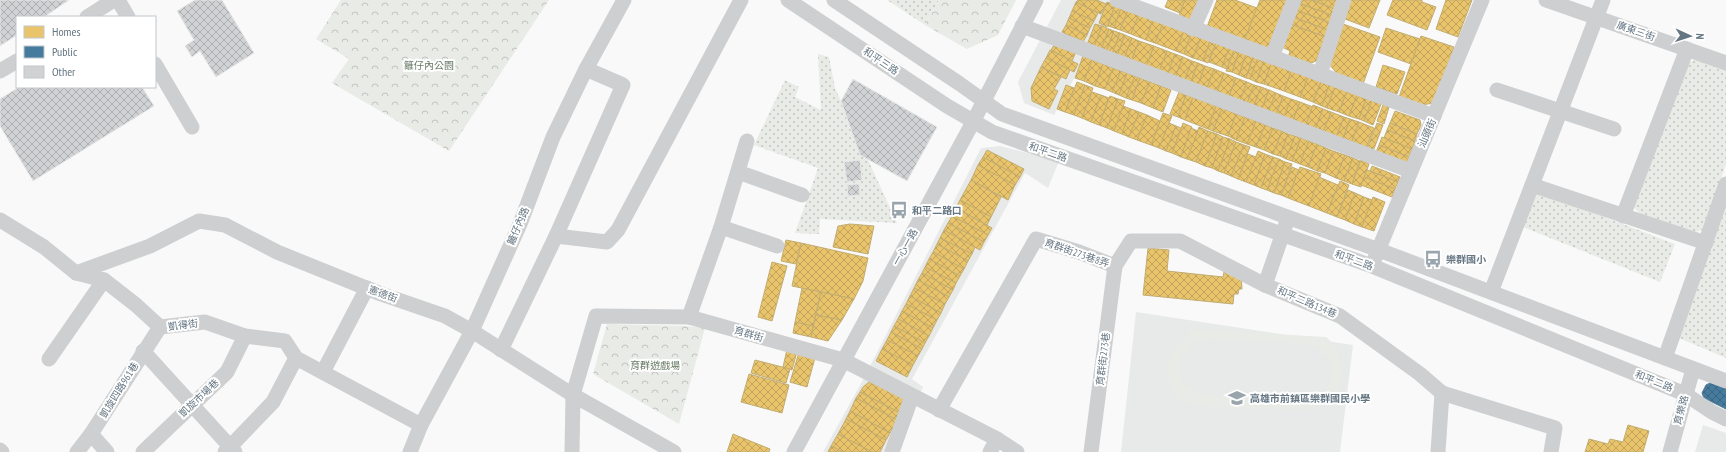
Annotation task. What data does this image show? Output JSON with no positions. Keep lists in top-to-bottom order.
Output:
{
  "streets": {
    "street": [
      "廣東三街",
      "和平三路",
      "汕頭街",
      "和平二路",
      "籬仔內路",
      "一心一路",
      "育群街273巷8弄",
      "憲德街",
      "和平二路134巷",
      "凱得街",
      "育群街",
      "育群街273巷",
      "凱旋四路961巷",
      "凱旋市場巷",
      "育樂路"
    ]
  },
  "crossings": [
    ["和平三路", "和平二路"],
    ["和平三路", "一心一路"],
    ["汕頭街", "和平二路"],
    ["和平二路", "一心一路"],
    ["和平二路", "和平二路134巷"],
    ["和平二路", "育樂路"],
    ["籬仔內路", "憲德街"],
    ["一心一路", "育群街"],
    ["育群街273巷8弄", "和平二路134巷"],
    ["育群街273巷8弄", "育群街"],
    ["育群街273巷8弄", "育群街273巷"],
    ["憲德街", "凱得街"],
    ["憲德街", "育群街"],
    ["凱得街", "凱旋四路961巷"],
    ["凱得街", "凱旋市場巷"]
  ],
  "parks": ["籬仔內公園", "育群遊戲場"],
  "places": {
    "bus stop": ["和平二路口", "樂群國小"],
    "school or university": ["高雄市前鎮區樂群國民小學"]
  },
  "legend": ["Homes", "Public", "Other"],
  "north": "right"
}
